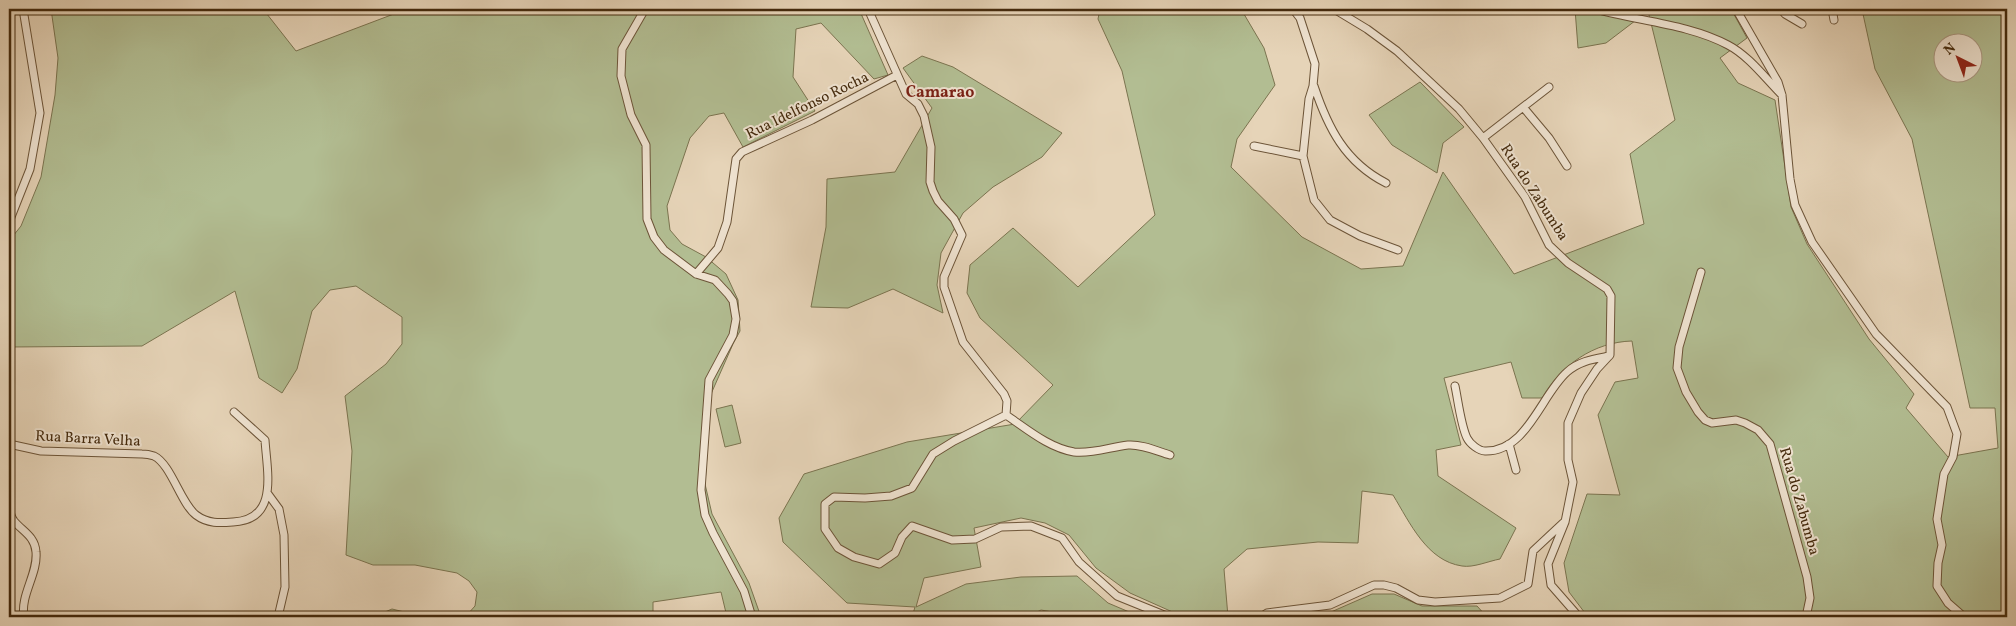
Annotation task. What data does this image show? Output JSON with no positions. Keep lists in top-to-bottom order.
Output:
{
  "streets": {
    "street": ["Rua Idelfonso Rocha", "Rua do Zabumba", "Rua Barra Velha"]
  },
  "districts": ["Camarao"],
  "north": "top left"
}
